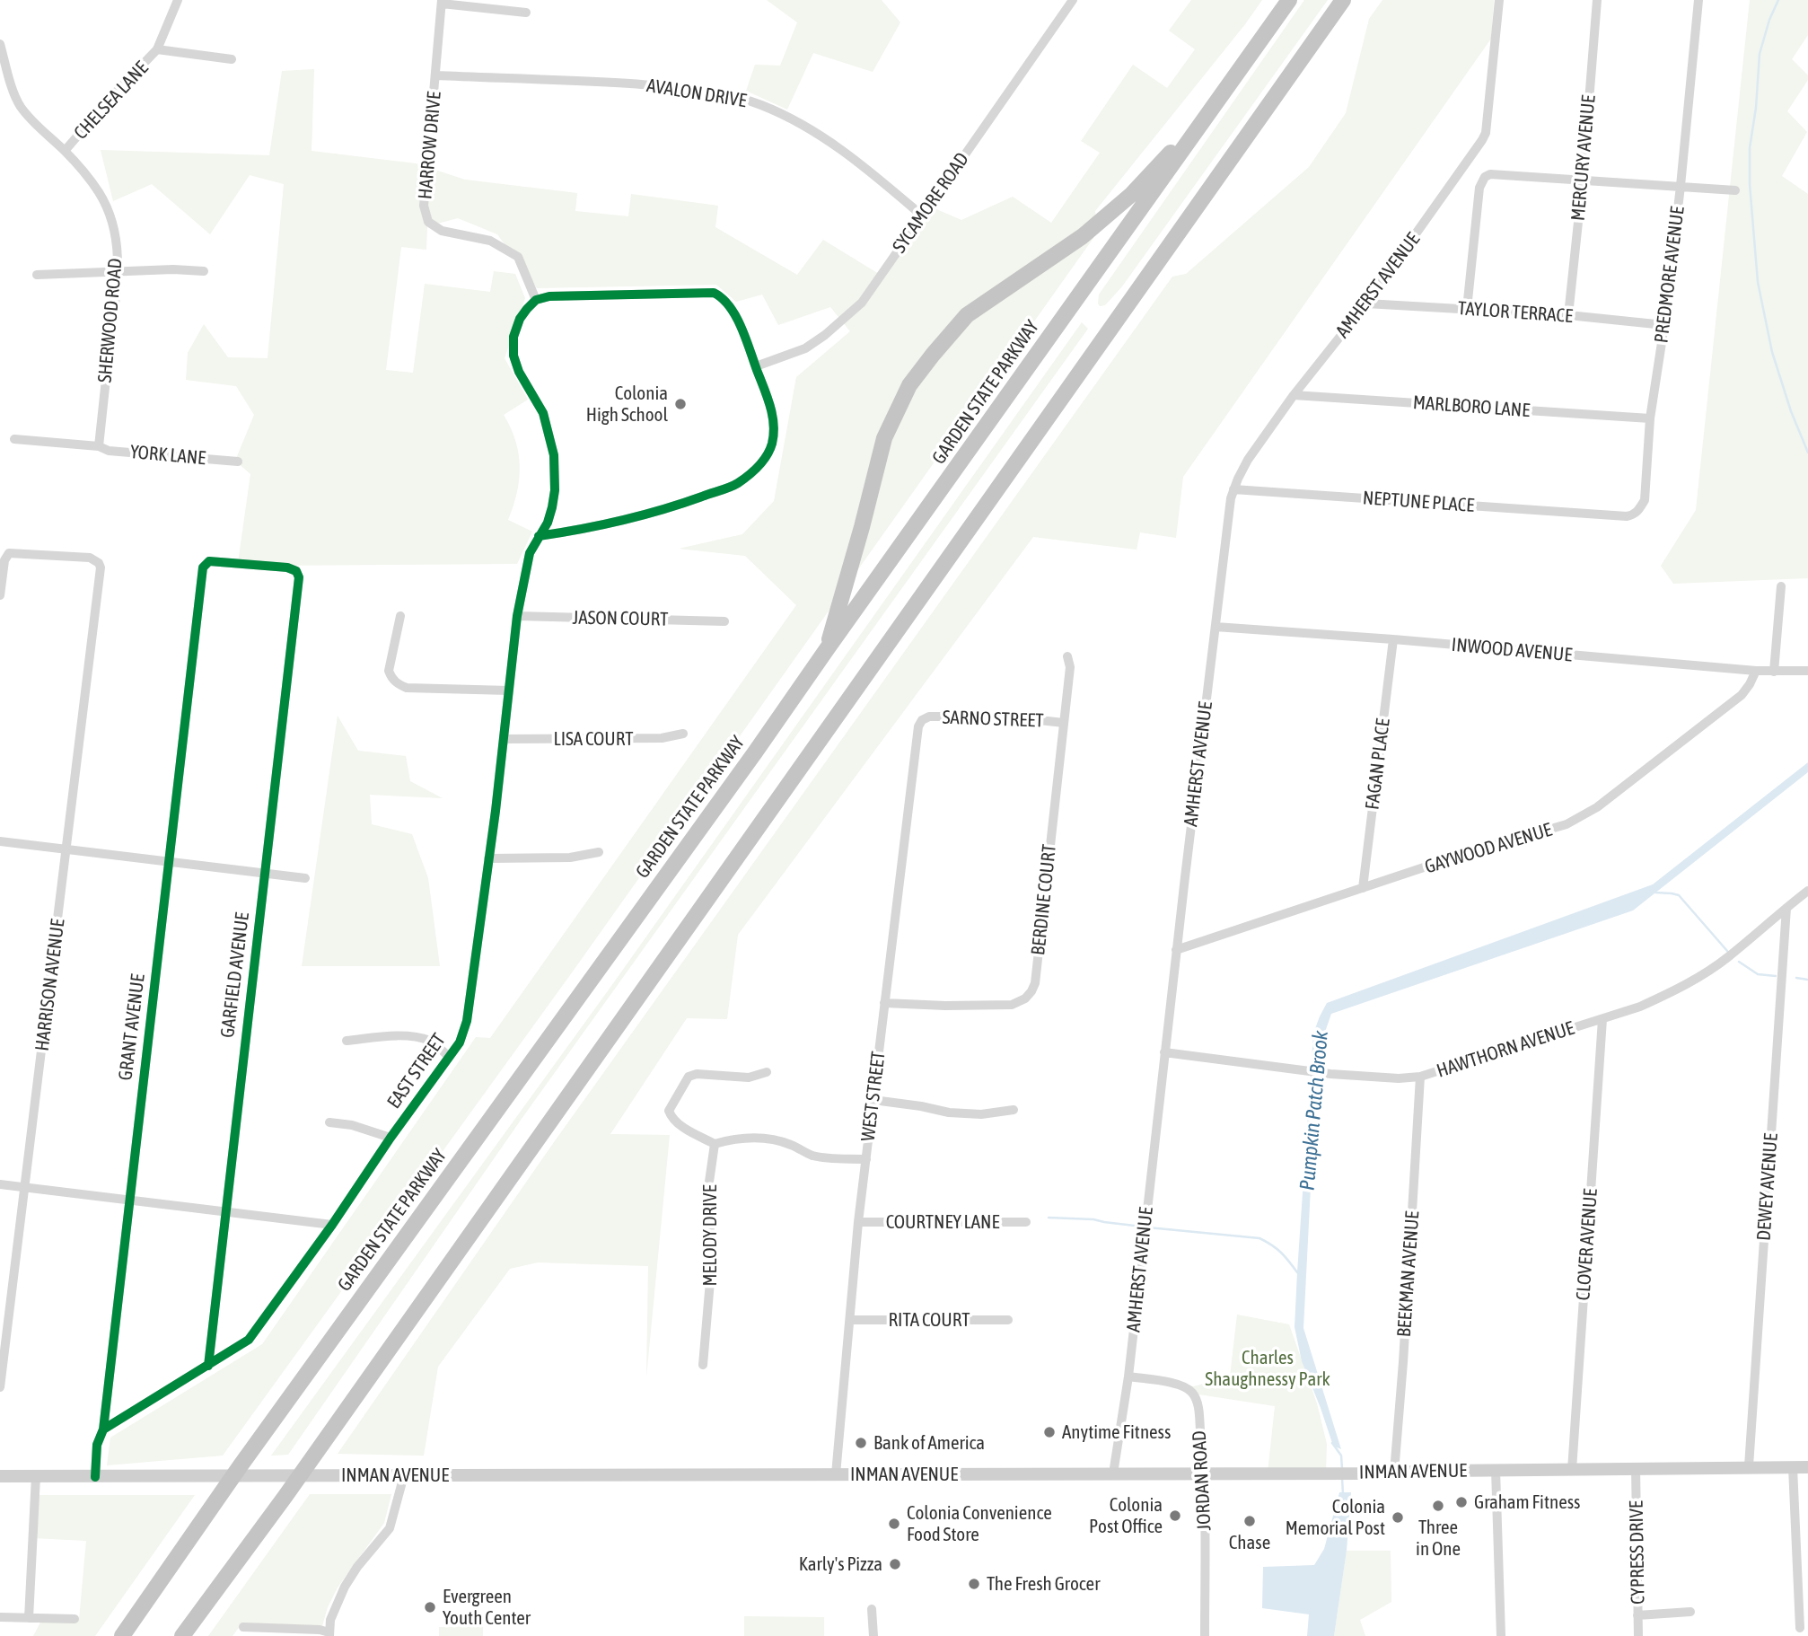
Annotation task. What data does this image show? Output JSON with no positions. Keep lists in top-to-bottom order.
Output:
{
  "streets": {
    "highway": ["GARDEN STATE PARKWAY"],
    "main road": ["INMAN AVENUE"],
    "street": [
      "AVALON DRIVE",
      "CHELSEA LANE",
      "HARROW DRIVE",
      "MERCURY AVENUE",
      "SYCAMORE ROAD",
      "PREDMORE AVENUE",
      "AMHERST AVENUE",
      "TAYLOR TERRACE",
      "SHERWOOD ROAD",
      "MARLBORO LANE",
      "YORK LANE",
      "NEPTUNE PLACE",
      "JASON COURT",
      "INWOOD AVENUE",
      "SARNO STREET",
      "LISA COURT",
      "FAGAN PLACE",
      "GAYWOOD AVENUE",
      "BERDINE COURT",
      "GARFIELD AVENUE",
      "HARRISON AVENUE",
      "GRANT AVENUE",
      "HAWTHORN AVENUE",
      "EAST STREET",
      "WEST STREET",
      "DEWEY AVENUE",
      "COURTNEY LANE",
      "MELODY DRIVE",
      "CLOVER AVENUE",
      "BEEKMAN AVENUE",
      "RITA COURT",
      "JORDAN ROAD",
      "CYPRESS DRIVE"
    ]
  },
  "crossings": [
    ["AVALON DRIVE", "HARROW DRIVE"],
    ["AVALON DRIVE", "SYCAMORE ROAD"],
    ["CHELSEA LANE", "SHERWOOD ROAD"],
    ["HARROW DRIVE", "EAST STREET"],
    ["MERCURY AVENUE", "TAYLOR TERRACE"],
    ["PREDMORE AVENUE", "TAYLOR TERRACE"],
    ["PREDMORE AVENUE", "MARLBORO LANE"],
    ["PREDMORE AVENUE", "NEPTUNE PLACE"],
    ["AMHERST AVENUE", "TAYLOR TERRACE"],
    ["AMHERST AVENUE", "MARLBORO LANE"],
    ["AMHERST AVENUE", "NEPTUNE PLACE"],
    ["AMHERST AVENUE", "INWOOD AVENUE"],
    ["AMHERST AVENUE", "GAYWOOD AVENUE"],
    ["AMHERST AVENUE", "HAWTHORN AVENUE"],
    ["AMHERST AVENUE", "INMAN AVENUE"],
    ["AMHERST AVENUE", "JORDAN ROAD"],
    ["SHERWOOD ROAD", "YORK LANE"],
    ["JASON COURT", "EAST STREET"],
    ["INWOOD AVENUE", "FAGAN PLACE"],
    ["INWOOD AVENUE", "GAYWOOD AVENUE"],
    ["SARNO STREET", "BERDINE COURT"],
    ["SARNO STREET", "WEST STREET"],
    ["LISA COURT", "EAST STREET"],
    ["FAGAN PLACE", "GAYWOOD AVENUE"],
    ["BERDINE COURT", "WEST STREET"],
    ["GARFIELD AVENUE", "GRANT AVENUE"],
    ["GARFIELD AVENUE", "EAST STREET"],
    ["GRANT AVENUE", "EAST STREET"],
    ["GRANT AVENUE", "INMAN AVENUE"],
    ["HAWTHORN AVENUE", "DEWEY AVENUE"],
    ["HAWTHORN AVENUE", "CLOVER AVENUE"],
    ["HAWTHORN AVENUE", "BEEKMAN AVENUE"],
    ["WEST STREET", "COURTNEY LANE"],
    ["WEST STREET", "RITA COURT"],
    ["WEST STREET", "INMAN AVENUE"],
    ["DEWEY AVENUE", "INMAN AVENUE"],
    ["CLOVER AVENUE", "INMAN AVENUE"],
    ["BEEKMAN AVENUE", "INMAN AVENUE"],
    ["INMAN AVENUE", "JORDAN ROAD"],
    ["INMAN AVENUE", "CYPRESS DRIVE"]
  ],
  "water": ["Pumpkin Patch Brook"],
  "parks": ["Charles Shaughnessy Park"],
  "places": [
    "Colonia High School",
    "Anytime Fitness",
    "Bank of America",
    "Graham Fitness",
    "Three in One",
    "Colonia Post Office",
    "Colonia Memorial Post",
    "Chase",
    "Colonia Convenience Food Store",
    "Karly's Pizza",
    "The Fresh Grocer",
    "Evergreen Youth Center"
  ]
}
